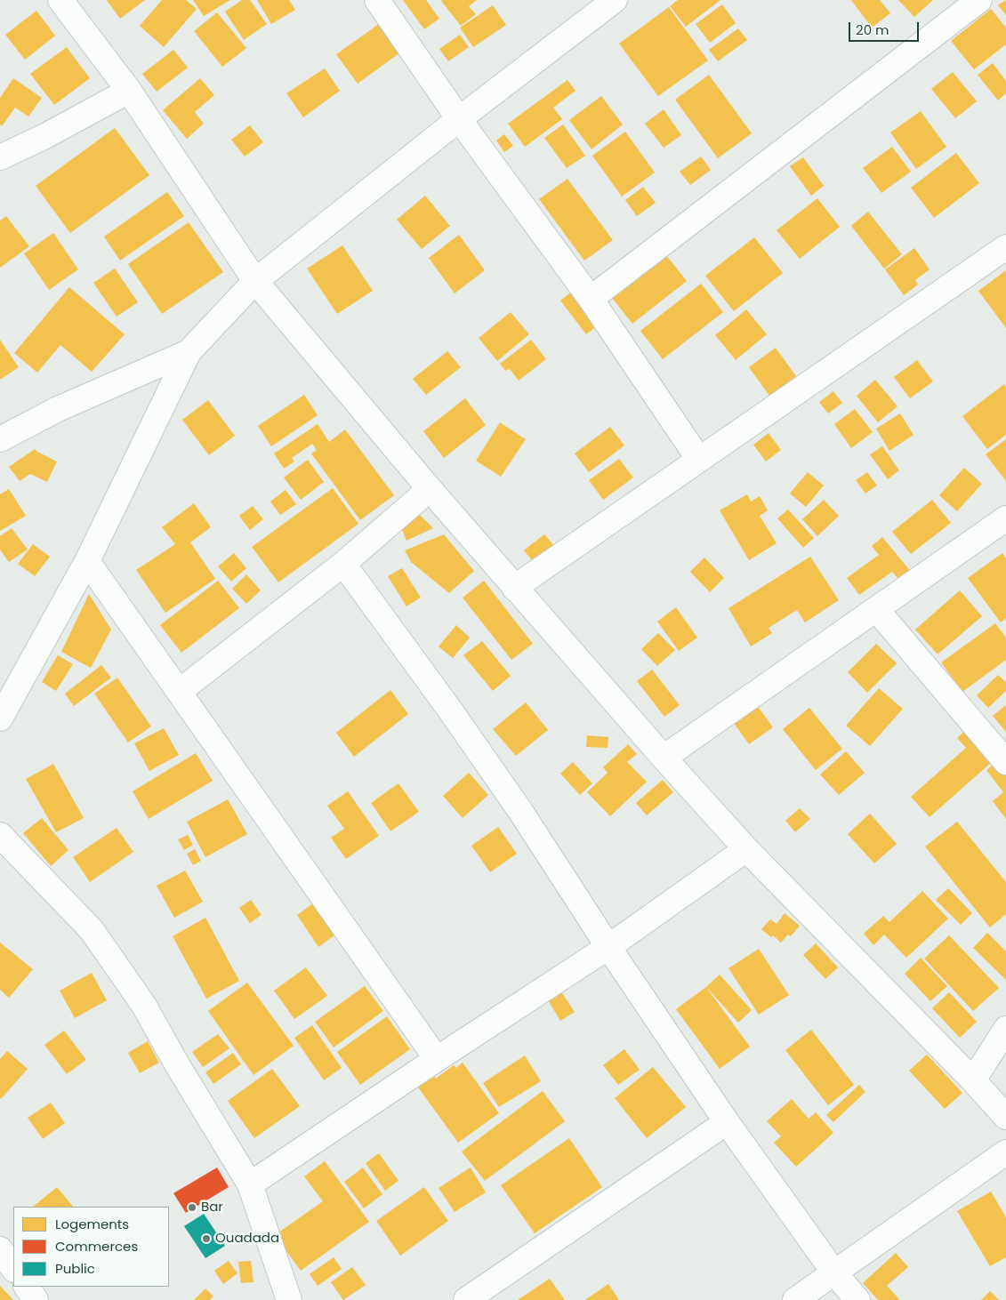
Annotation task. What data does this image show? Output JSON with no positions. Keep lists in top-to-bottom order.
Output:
{
  "places": ["Bar", "Ouadada"],
  "legend": ["Logements", "Commerces", "Public"],
  "scale_bar": "20 m"
}
